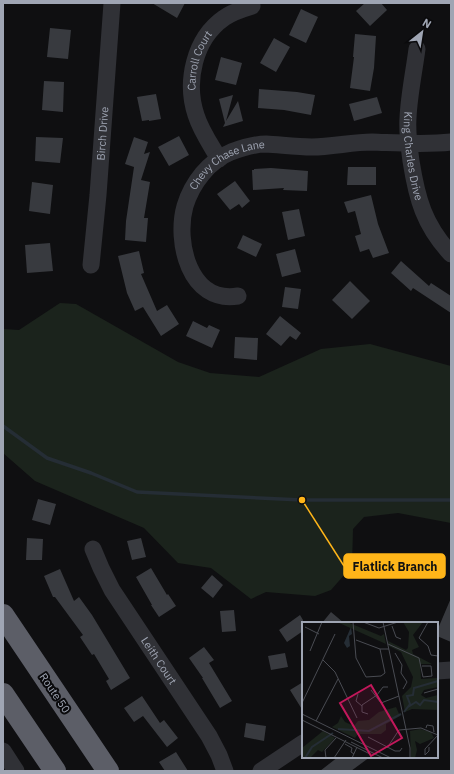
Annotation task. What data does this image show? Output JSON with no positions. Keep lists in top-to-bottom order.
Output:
{
  "streets": {
    "highway": ["Route 50"],
    "street": [
      "Carroll Court",
      "Birch Drive",
      "King Charles Drive",
      "Chevy Chase Lane",
      "Leith Court"
    ]
  },
  "crossings": [
    ["Carroll Court", "Chevy Chase Lane"],
    ["King Charles Drive", "Chevy Chase Lane"]
  ],
  "places": ["Flatlick Branch"],
  "north": "top right"
}
